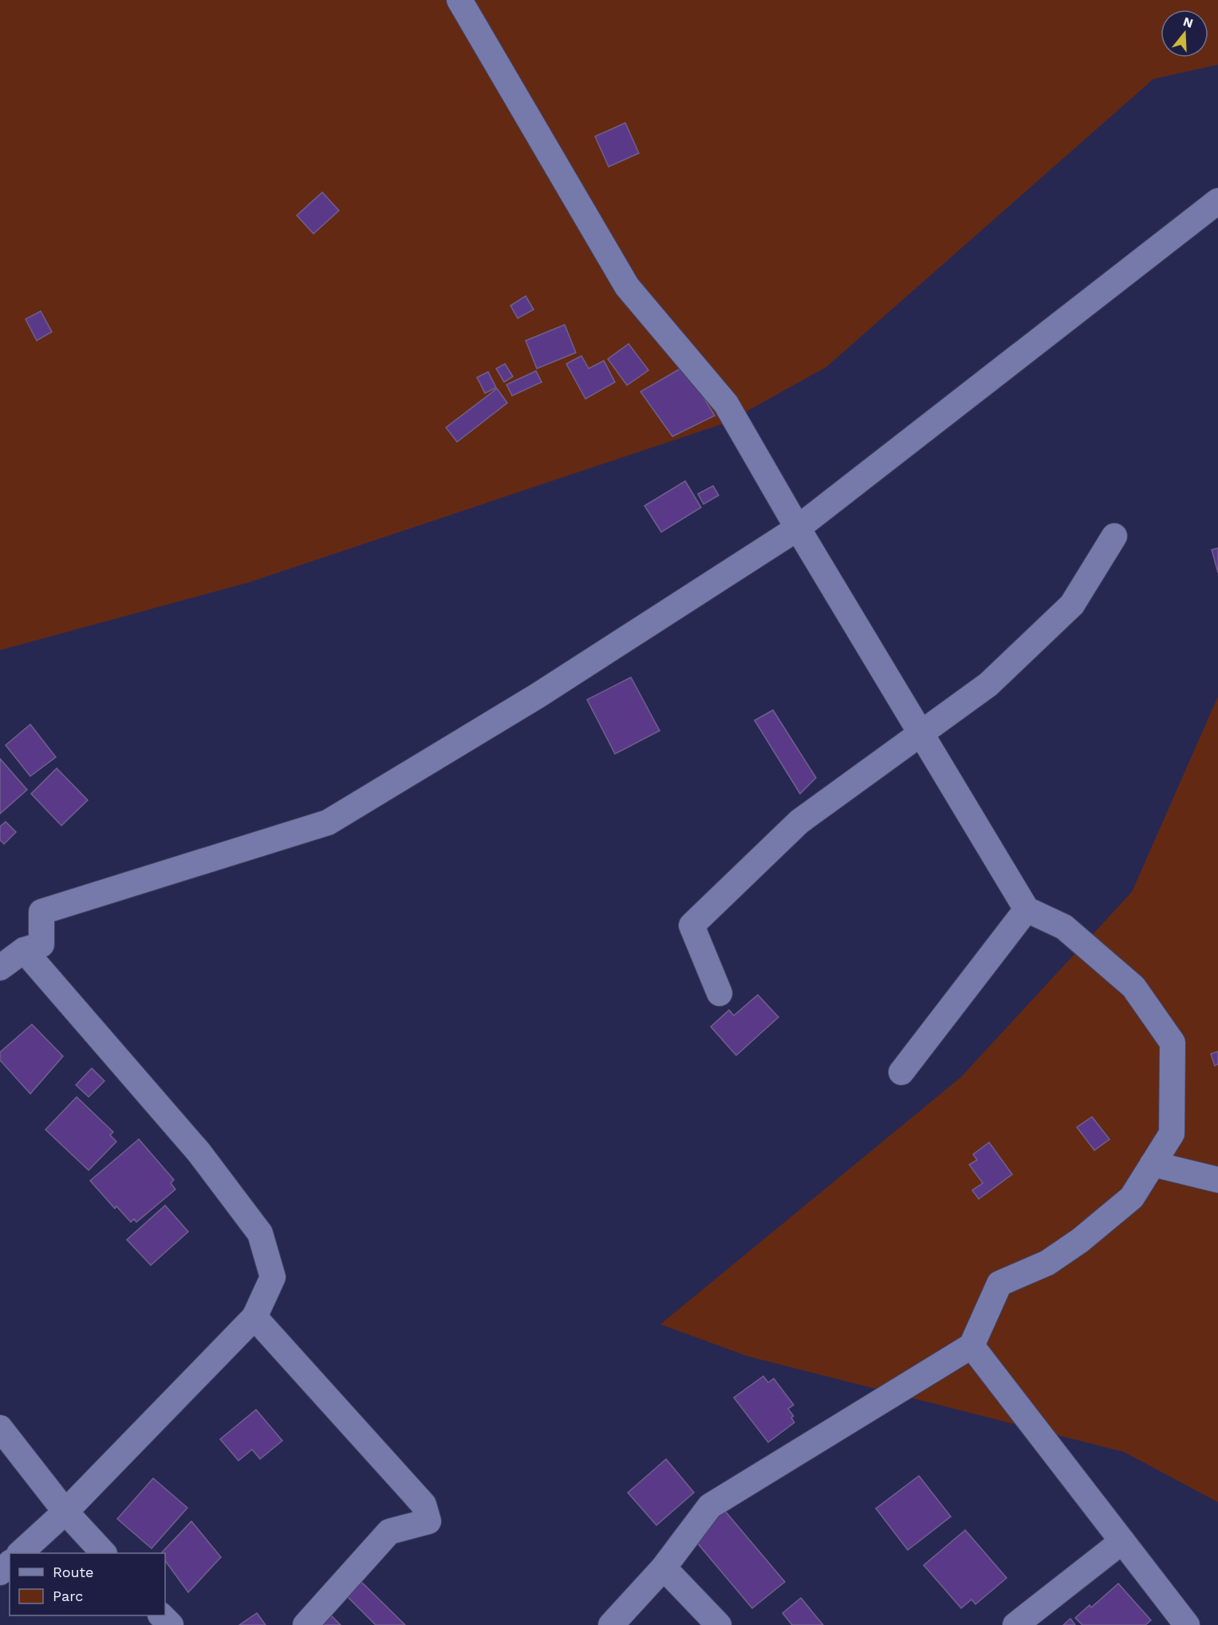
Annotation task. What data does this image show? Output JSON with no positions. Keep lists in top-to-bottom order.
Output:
{
  "legend": ["Route", "Parc"],
  "north": "top"
}
